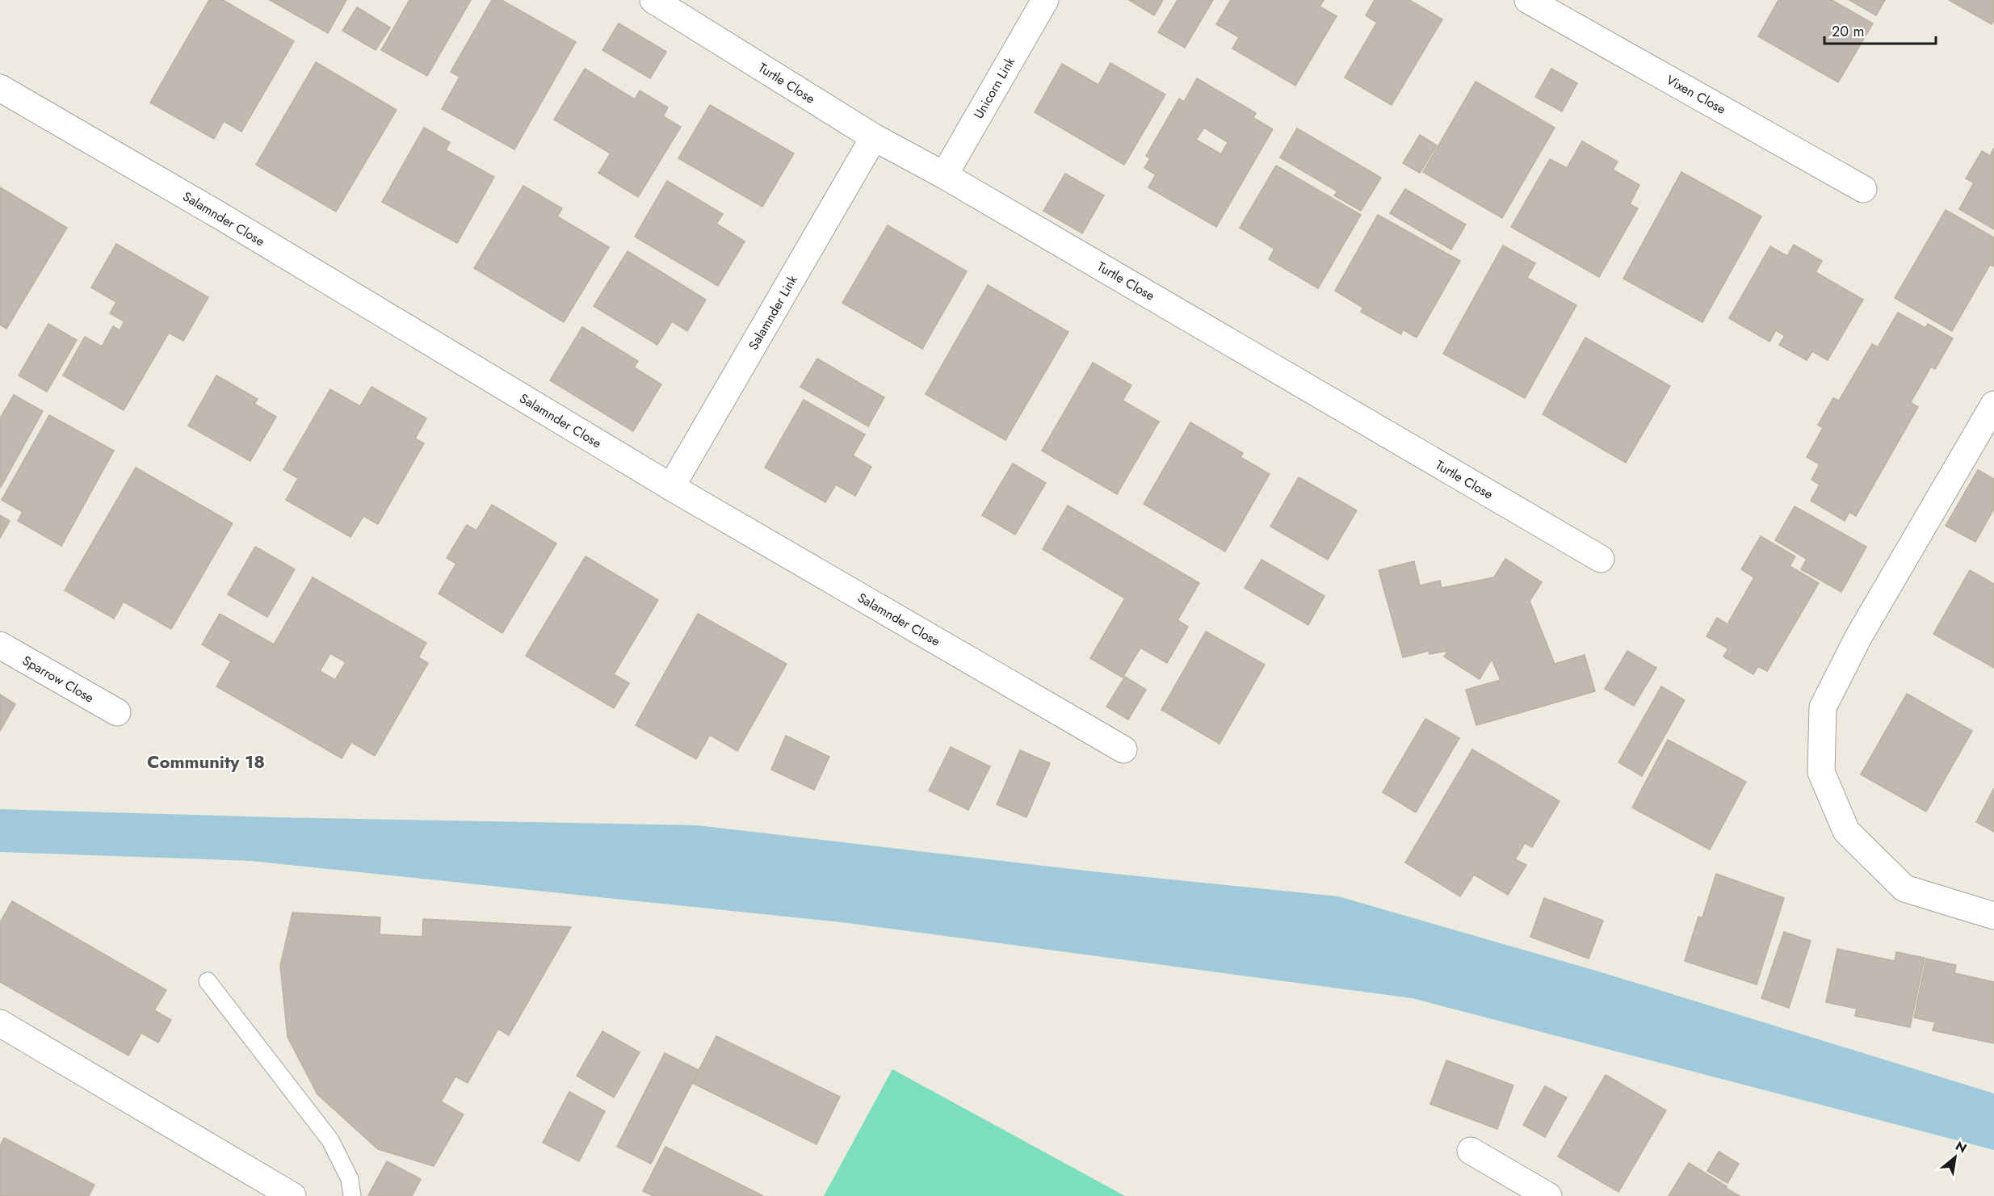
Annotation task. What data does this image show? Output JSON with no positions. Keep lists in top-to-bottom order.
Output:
{
  "streets": {
    "street": [
      "Turtle Close",
      "Unicorn Link",
      "Vixen Close",
      "Salamnder Close",
      "Salamnder Link",
      "Sparrow Close"
    ]
  },
  "crossings": [
    ["Turtle Close", "Unicorn Link"],
    ["Turtle Close", "Salamnder Link"],
    ["Salamnder Close", "Salamnder Link"]
  ],
  "districts": ["Community 18"],
  "scale_bar": "20 m",
  "north": "top right"
}
